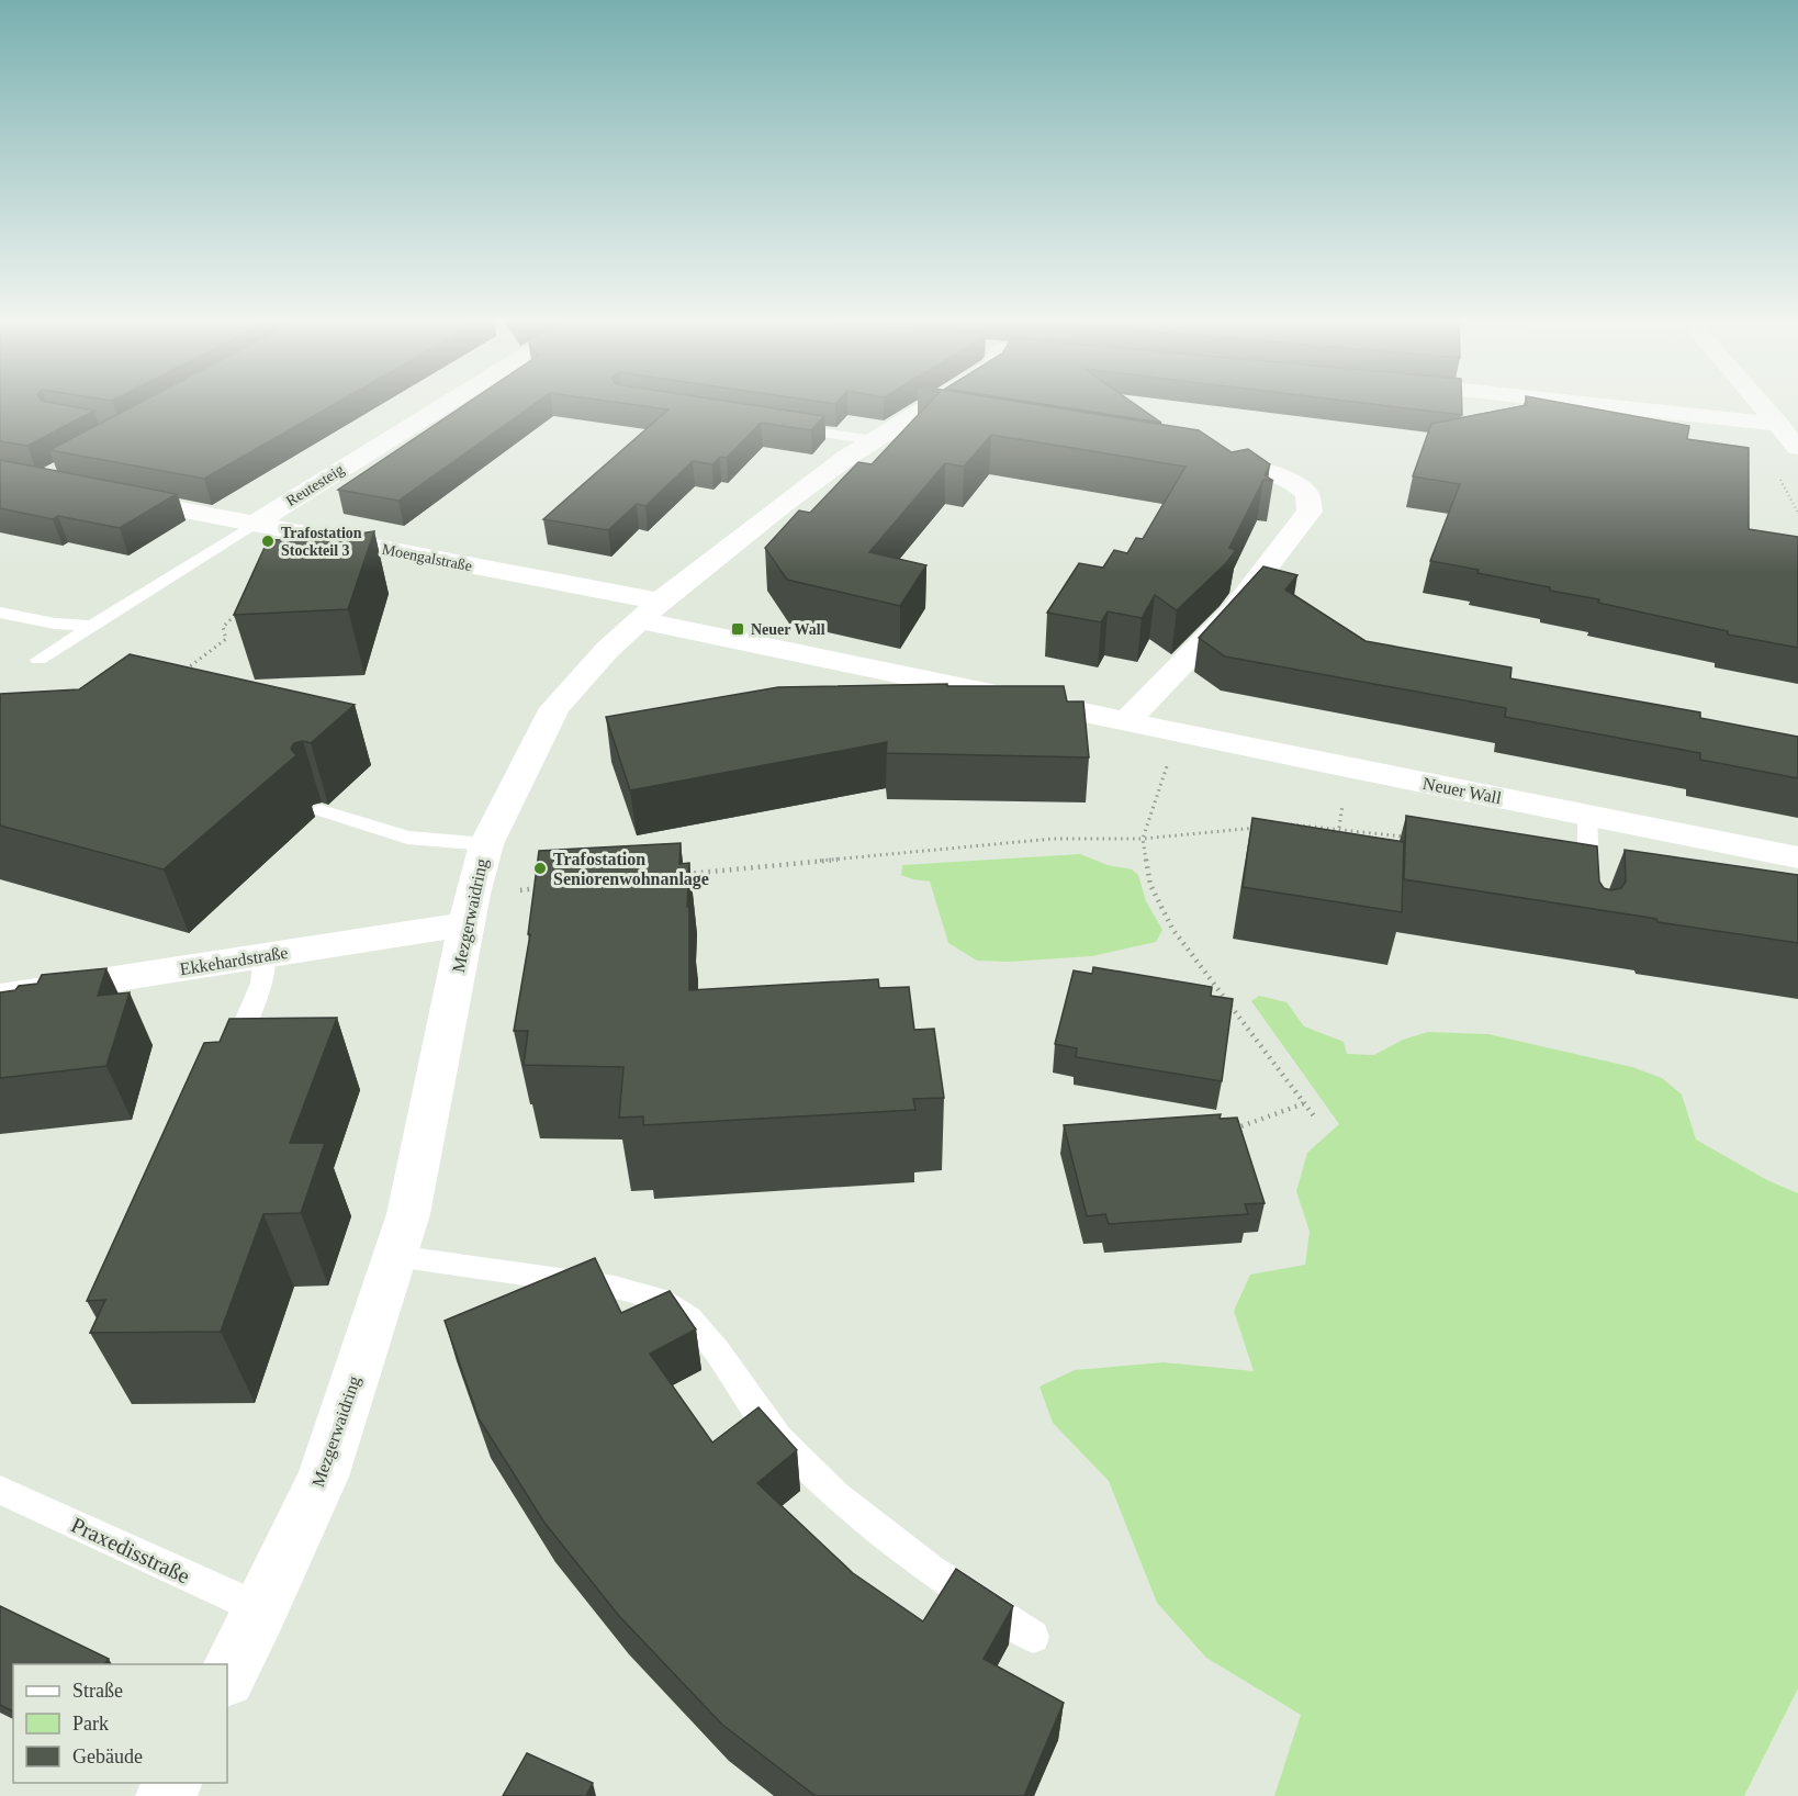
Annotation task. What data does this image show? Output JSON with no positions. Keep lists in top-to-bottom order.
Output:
{
  "streets": {
    "street": [
      "Reutesteig",
      "Moengalstraße",
      "Neuer Wall",
      "Mezgerwaidring",
      "Ekkehardstraße"
    ],
    "lane": ["Praxedisstraße"]
  },
  "crossings": [
    ["Reutesteig", "Moengalstraße"],
    ["Moengalstraße", "Neuer Wall"],
    ["Moengalstraße", "Mezgerwaidring"],
    ["Neuer Wall", "Mezgerwaidring"],
    ["Mezgerwaidring", "Ekkehardstraße"],
    ["Mezgerwaidring", "Praxedisstraße"]
  ],
  "places": {
    "other": ["Trafostation Stockteil 3", "Trafostation Seniorenwohnanlage"],
    "transit": ["Neuer Wall"]
  },
  "legend": ["Straße", "Park", "Gebäude"]
}
